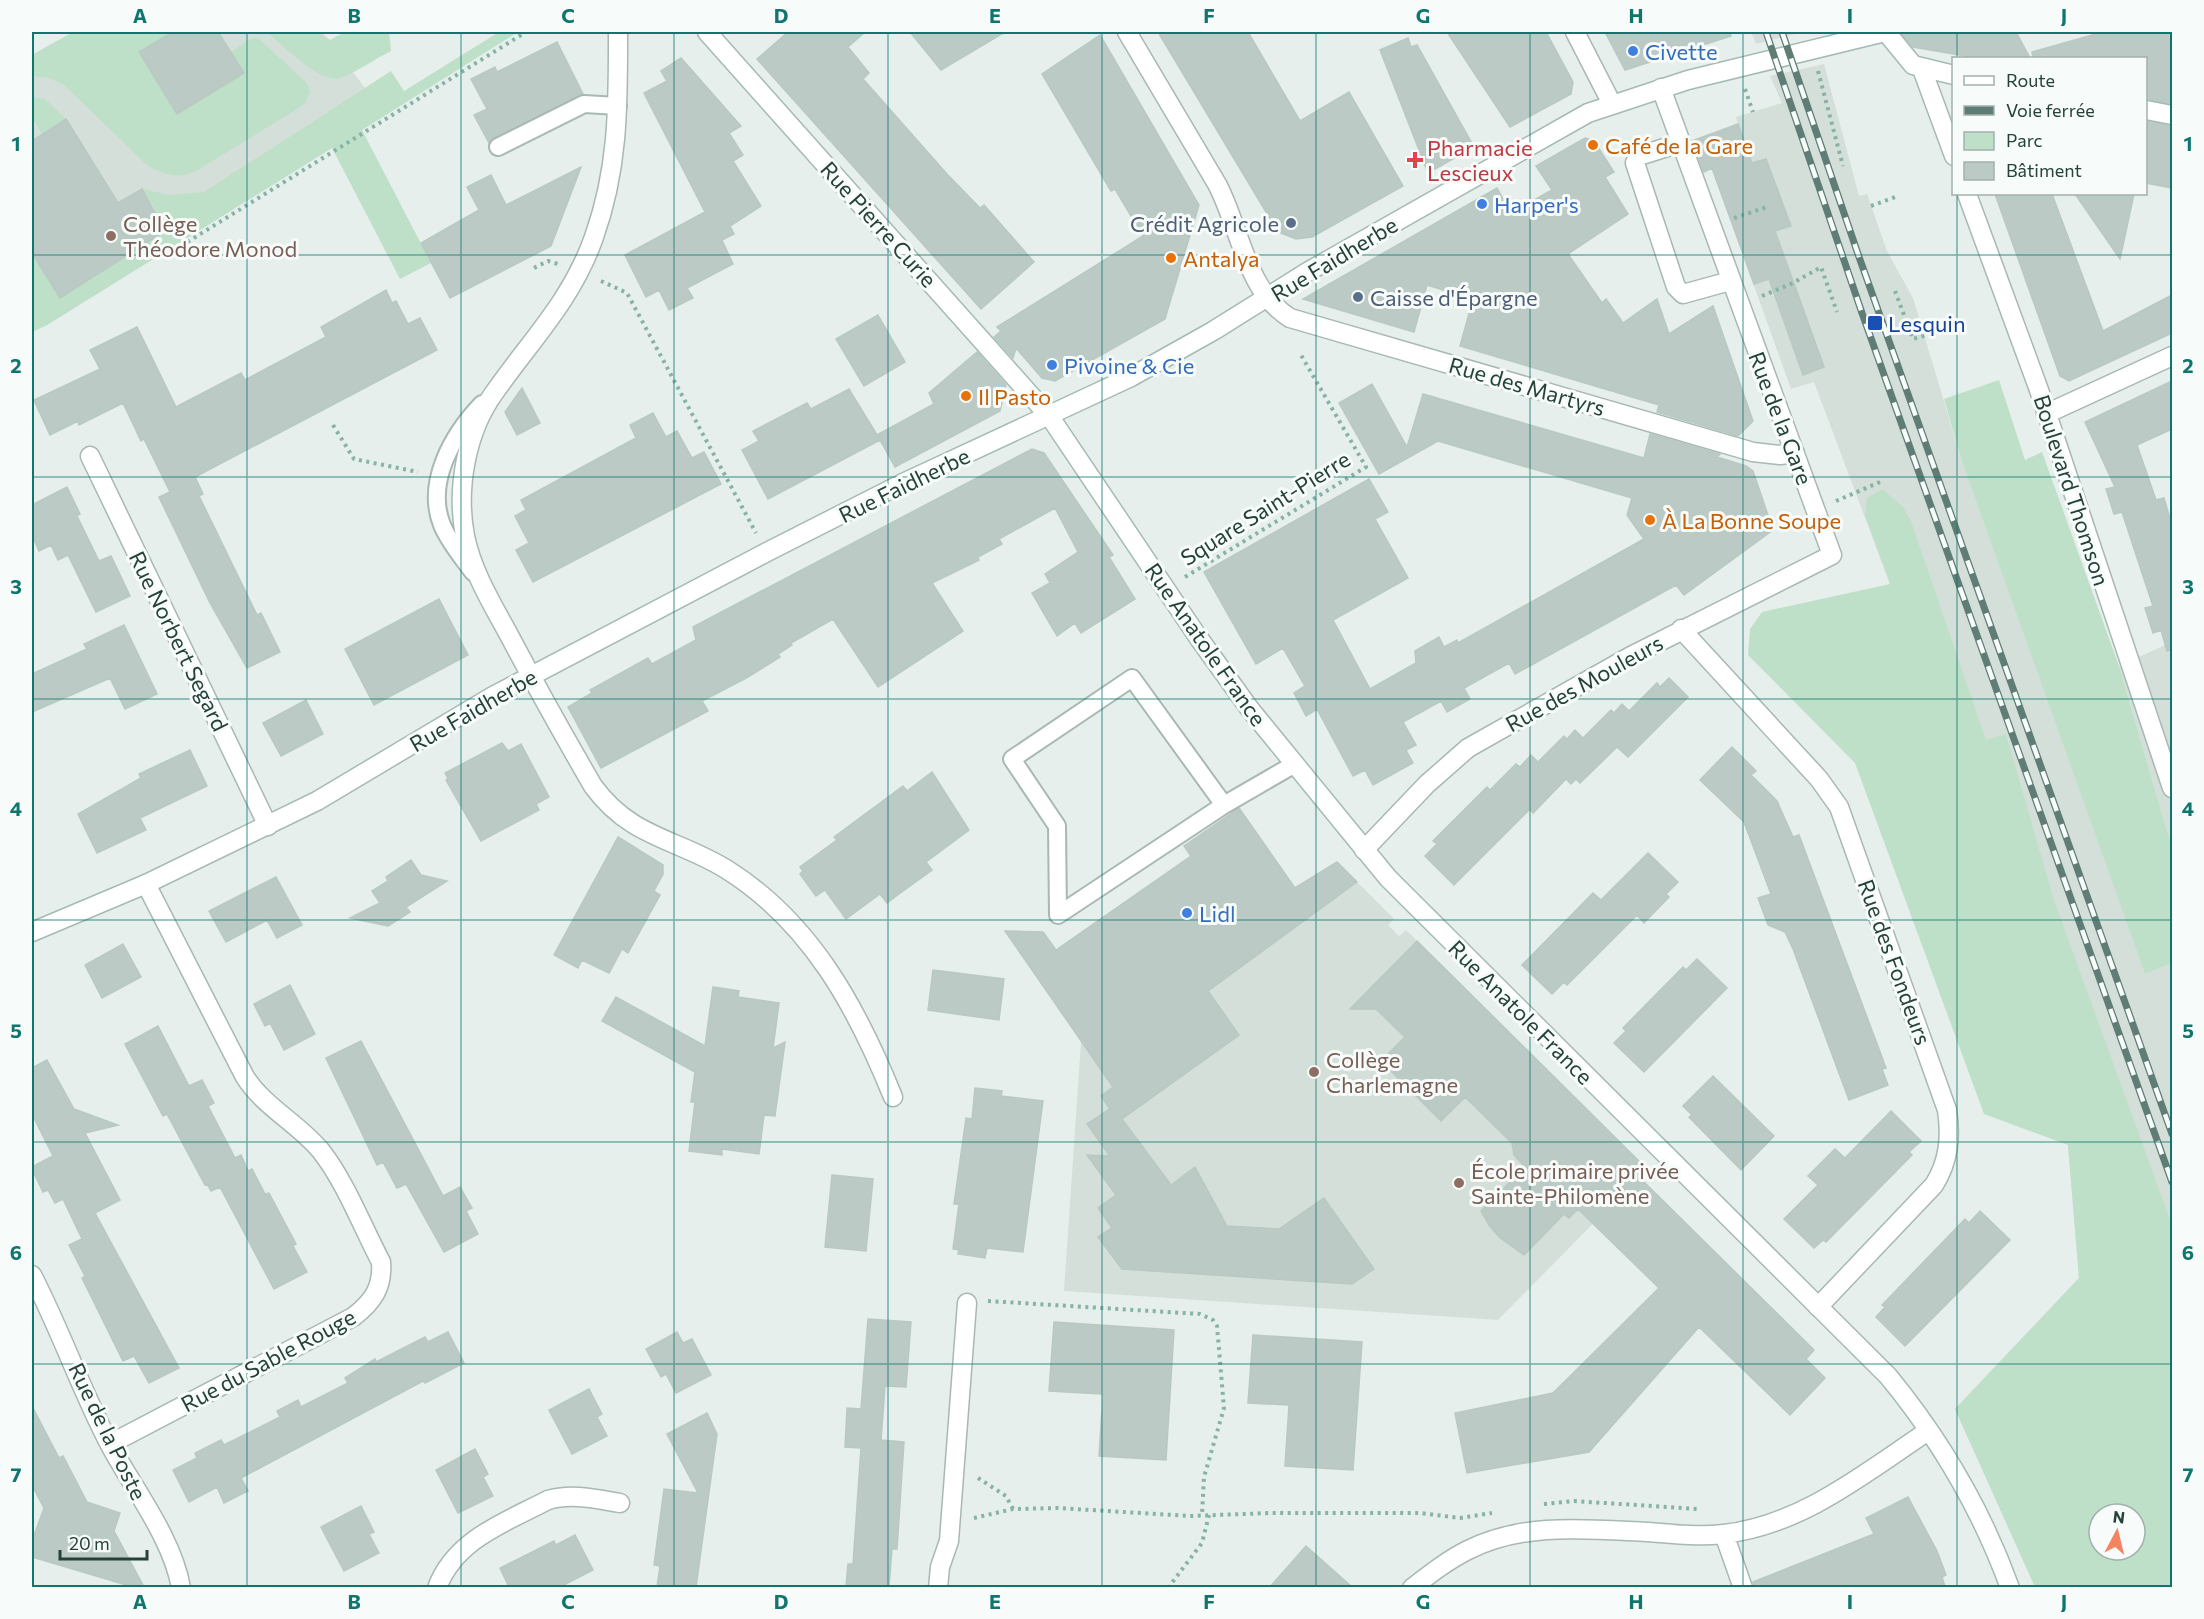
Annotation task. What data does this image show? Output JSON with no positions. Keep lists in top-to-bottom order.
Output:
{
  "streets": {
    "street": [
      "Rue Pierre Curie",
      "Rue Faidherbe",
      "Rue des Martyrs",
      "Rue de la Gare",
      "Boulevard Thomson",
      "Rue Norbert Segard",
      "Rue Anatole France",
      "Rue des Mouleurs",
      "Rue des Fondeurs",
      "Rue du Sable Rouge",
      "Rue de la Poste"
    ],
    "path": ["Square Saint-Pierre"]
  },
  "crossings": [
    ["Rue Pierre Curie", "Rue Faidherbe"],
    ["Rue Pierre Curie", "Rue Anatole France"],
    ["Rue Faidherbe", "Rue des Martyrs"],
    ["Rue Faidherbe", "Rue de la Gare"],
    ["Rue Faidherbe", "Rue Norbert Segard"],
    ["Rue Faidherbe", "Rue Anatole France"],
    ["Rue Faidherbe", "Rue du Sable Rouge"],
    ["Rue des Martyrs", "Rue de la Gare"],
    ["Rue de la Gare", "Rue des Mouleurs"],
    ["Square Saint-Pierre", "Rue Anatole France"],
    ["Rue Anatole France", "Rue des Mouleurs"],
    ["Rue Anatole France", "Rue des Fondeurs"],
    ["Rue des Mouleurs", "Rue des Fondeurs"],
    ["Rue du Sable Rouge", "Rue de la Poste"]
  ],
  "places": {
    "other": [
      "Civette",
      "Café de la Gare",
      "Harper's",
      "Crédit Agricole",
      "Collège Théodore Monod",
      "Antalya",
      "Caisse d'Épargne",
      "Pivoine & Cie",
      "Il Pasto",
      "À La Bonne Soupe",
      "Lidl",
      "Collège Charlemagne",
      "École primaire privée Sainte-Philomène"
    ],
    "health": ["Pharmacie Lescieux"],
    "transit": ["Lesquin"]
  },
  "legend": [
    "Route",
    "Voie ferrée",
    "Parc",
    "Bâtiment"
  ],
  "scale_bar": "20 m",
  "north": "top",
  "grid": {
    "columns": [
      "A",
      "B",
      "C",
      "D",
      "E",
      "F",
      "G",
      "H",
      "I",
      "J"
    ],
    "rows": [
      "1",
      "2",
      "3",
      "4",
      "5",
      "6",
      "7"
    ]
  }
}
